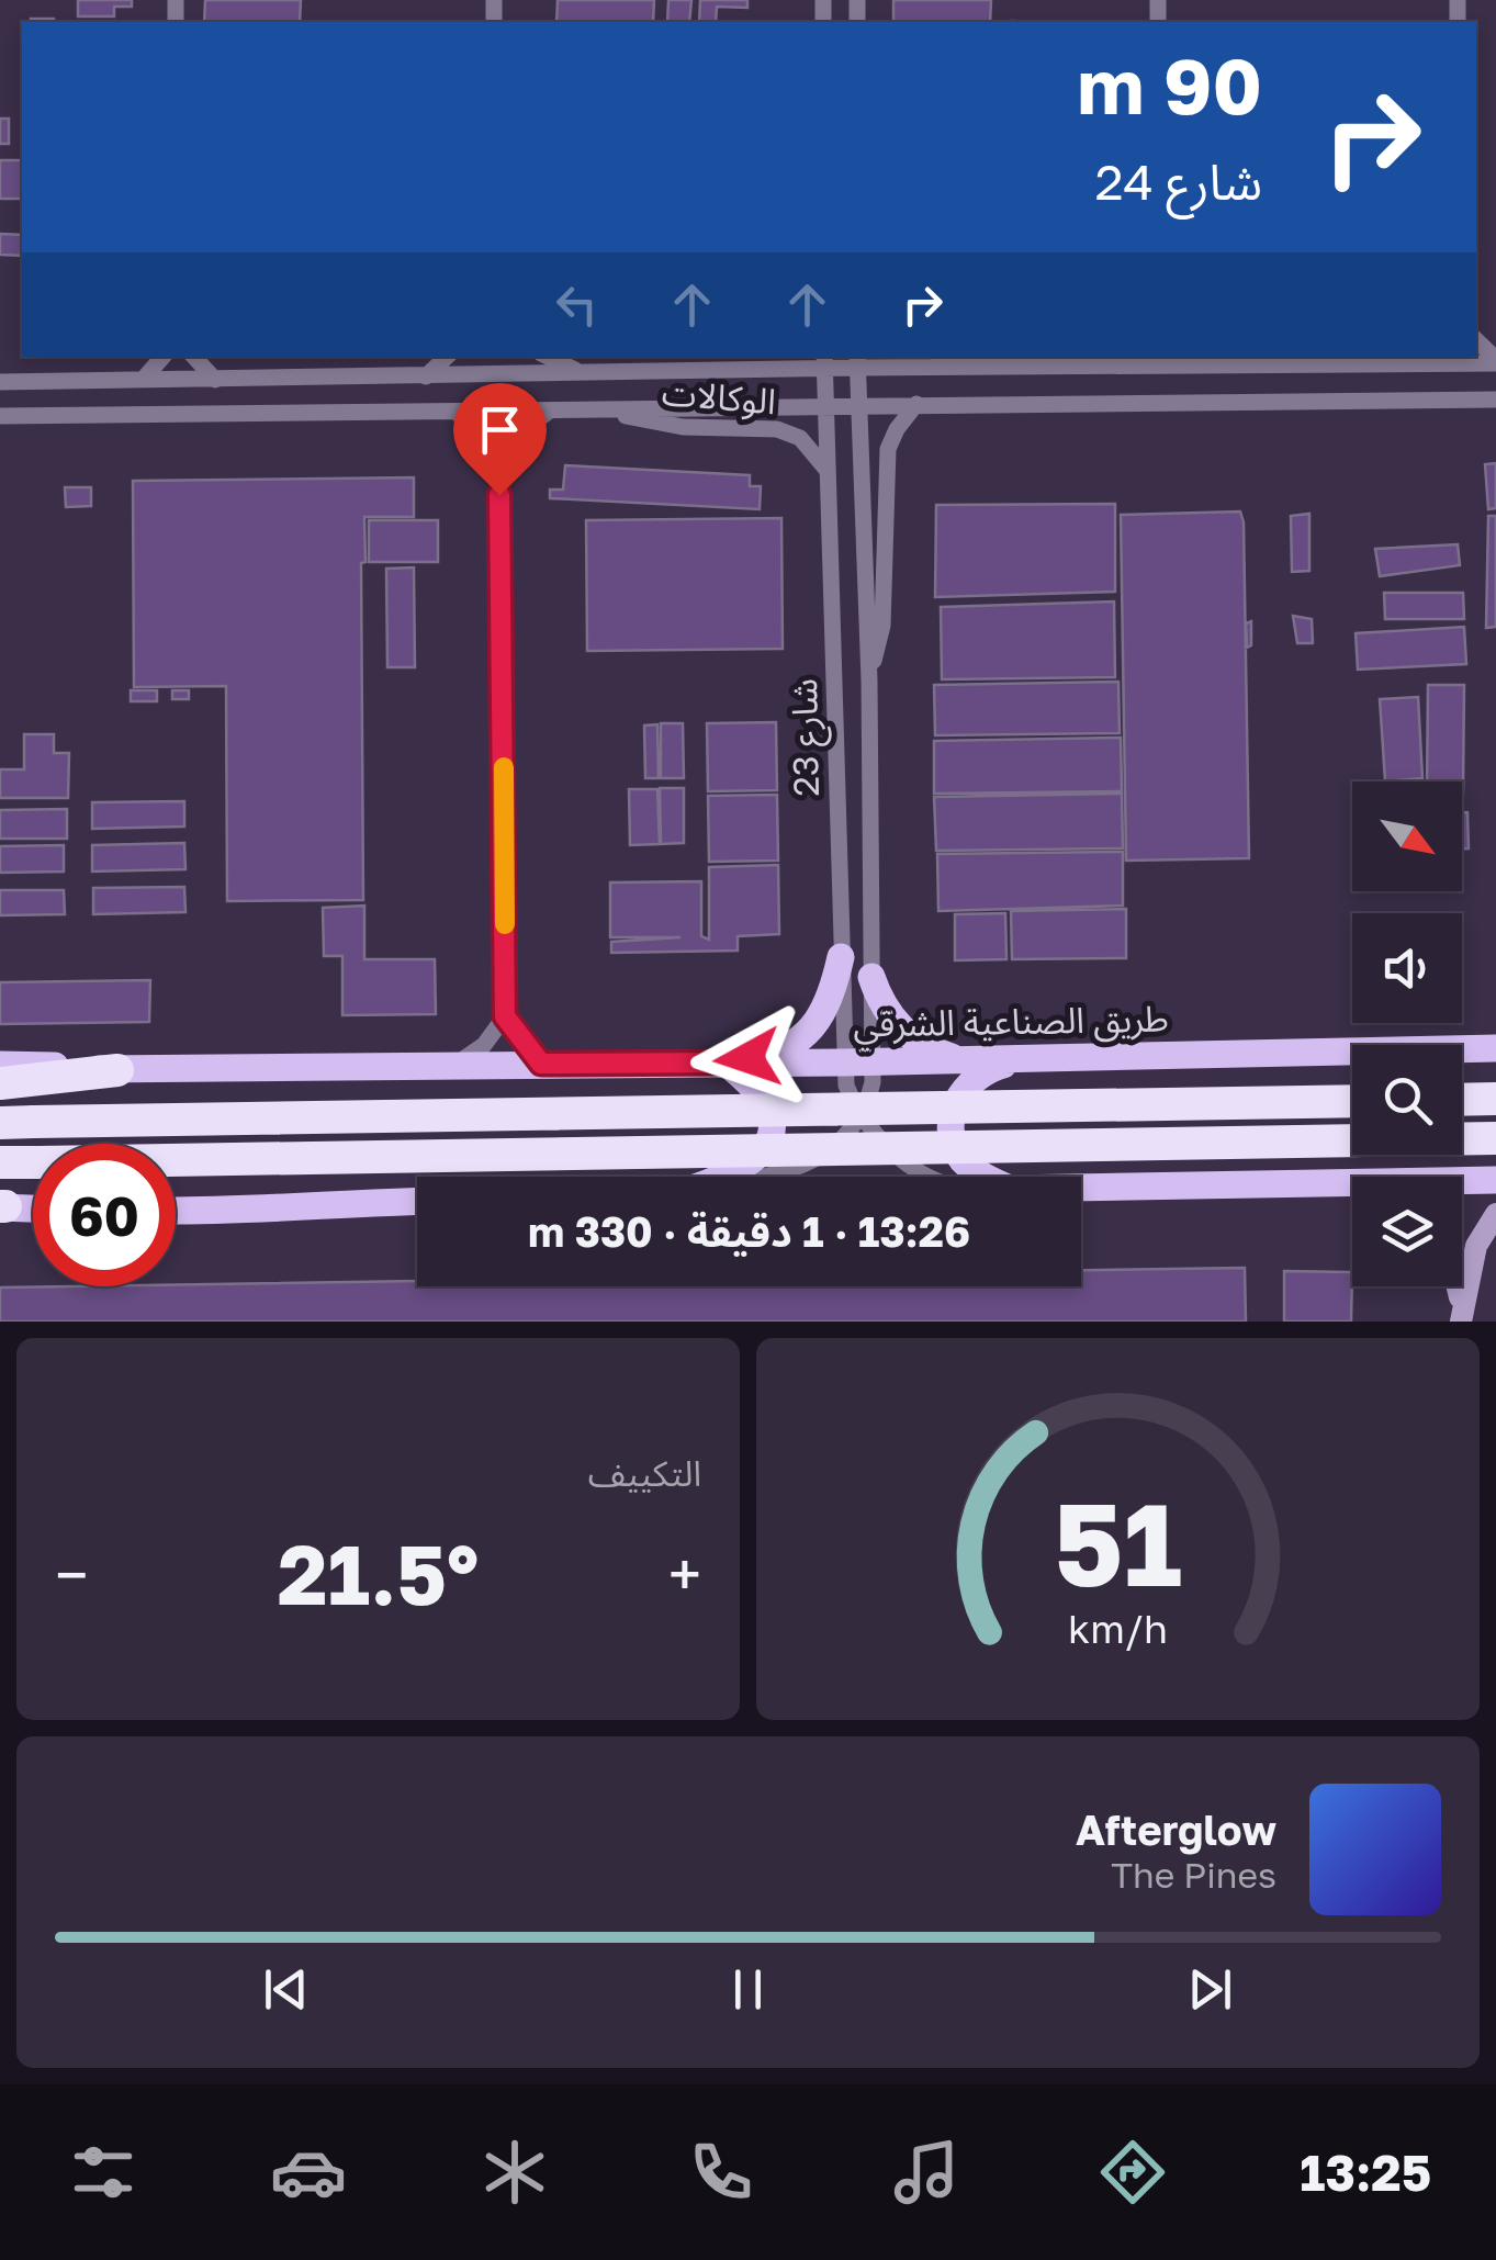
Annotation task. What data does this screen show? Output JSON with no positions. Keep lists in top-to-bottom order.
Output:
{
  "streets": {
    "main road": ["طريق الصناعية الشرقي"],
    "street": ["الوكالات", "شارع 23"]
  },
  "crossings": [
    ["الوكالات", "شارع 23"],
    ["شارع 23", "طريق الصناعية الشرقي"]
  ],
  "north": "bottom right",
  "page": {
    "turn": ["90 m", "شارع 24"],
    "limit": "60",
    "trip": "13:26 · 1 دقيقة · 330 m",
    "tile": "التكييف",
    "heat": ["−", "21.5°", "+"],
    "song": ["Afterglow", "The Pines"],
    "tabs": "13:25",
    "gauge": ["51", "km/h"]
  }
}
